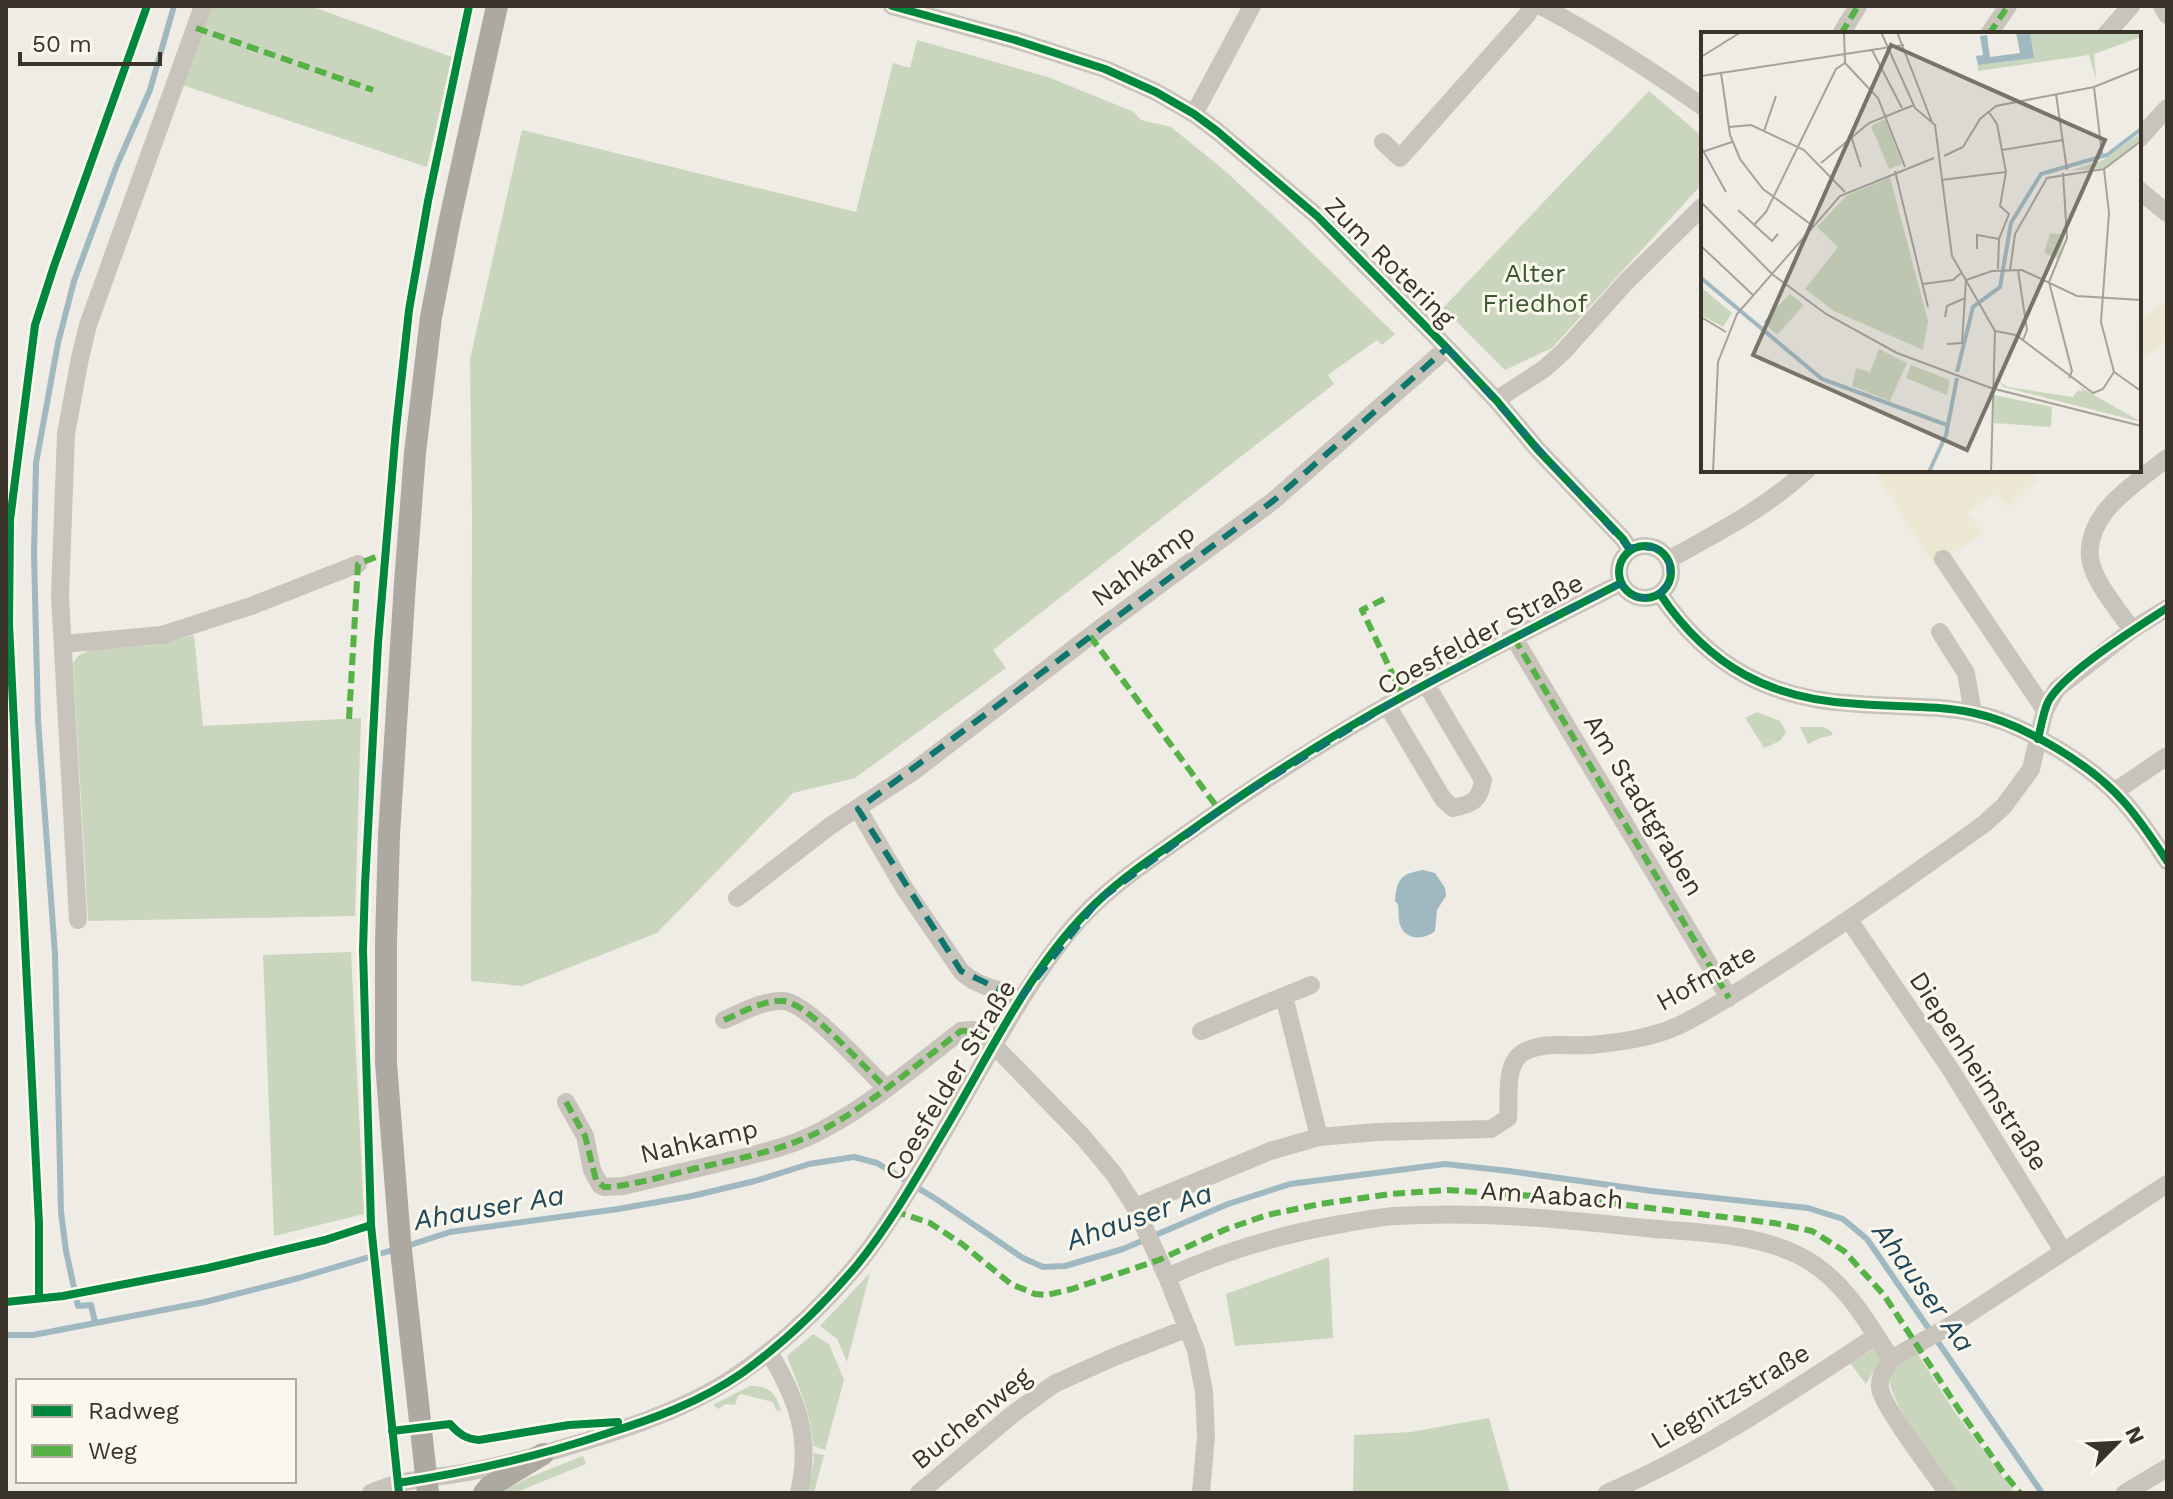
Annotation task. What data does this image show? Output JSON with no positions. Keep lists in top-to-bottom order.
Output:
{
  "streets": {
    "street": [
      "Zum Rotering",
      "Nahkamp",
      "Coesfelder Straße",
      "Am Stadtgraben",
      "Hofmate",
      "Diepenheimstraße",
      "Am Aabach",
      "Liegnitzstraße",
      "Buchenweg"
    ]
  },
  "crossings": [
    ["Zum Rotering", "Nahkamp"],
    ["Zum Rotering", "Coesfelder Straße"],
    ["Nahkamp", "Coesfelder Straße"],
    ["Coesfelder Straße", "Am Stadtgraben"],
    ["Am Stadtgraben", "Hofmate"],
    ["Hofmate", "Diepenheimstraße"],
    ["Am Aabach", "Liegnitzstraße"]
  ],
  "water": ["Ahauser Aa"],
  "parks": ["Alter Friedhof"],
  "legend": ["Radweg", "Weg"],
  "scale_bar": "50 m",
  "north": "top right"
}
